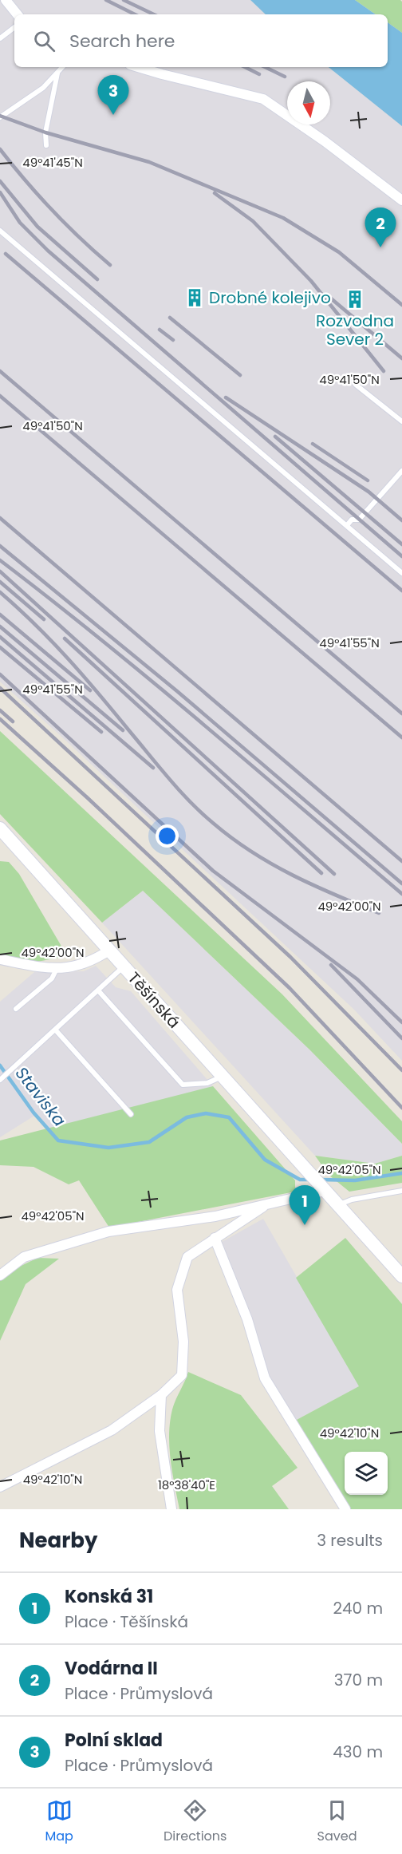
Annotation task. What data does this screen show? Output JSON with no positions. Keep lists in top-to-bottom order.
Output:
{
  "streets": {
    "main road": ["Těšínská"]
  },
  "water": ["Staviska"],
  "places": {
    "building": ["Drobné kolejivo", "Rozvodna Sever 2"]
  },
  "north": "bottom",
  "page": {
    "search": "Search here",
    "pins": ["3", "2", "1"],
    "heading": ["Nearby", "3 results"],
    "list": [
      {
        "mark": "1",
        "name": "Konská 31",
        "note": "Place · Těšínská",
        "value": "240 m"
      },
      {
        "mark": "2",
        "name": "Vodárna II",
        "note": "Place · Průmyslová",
        "value": "370 m"
      },
      {
        "mark": "3",
        "name": "Polní sklad",
        "note": "Place · Průmyslová",
        "value": "430 m"
      }
    ],
    "nav": ["Map", "Directions", "Saved"]
  },
  "coordinates": [
    "49°41'45\"N",
    "49°41'50\"N",
    "49°41'55\"N",
    "49°42'00\"N",
    "49°42'05\"N",
    "49°42'10\"N",
    "18°38'40\"E"
  ]
}
